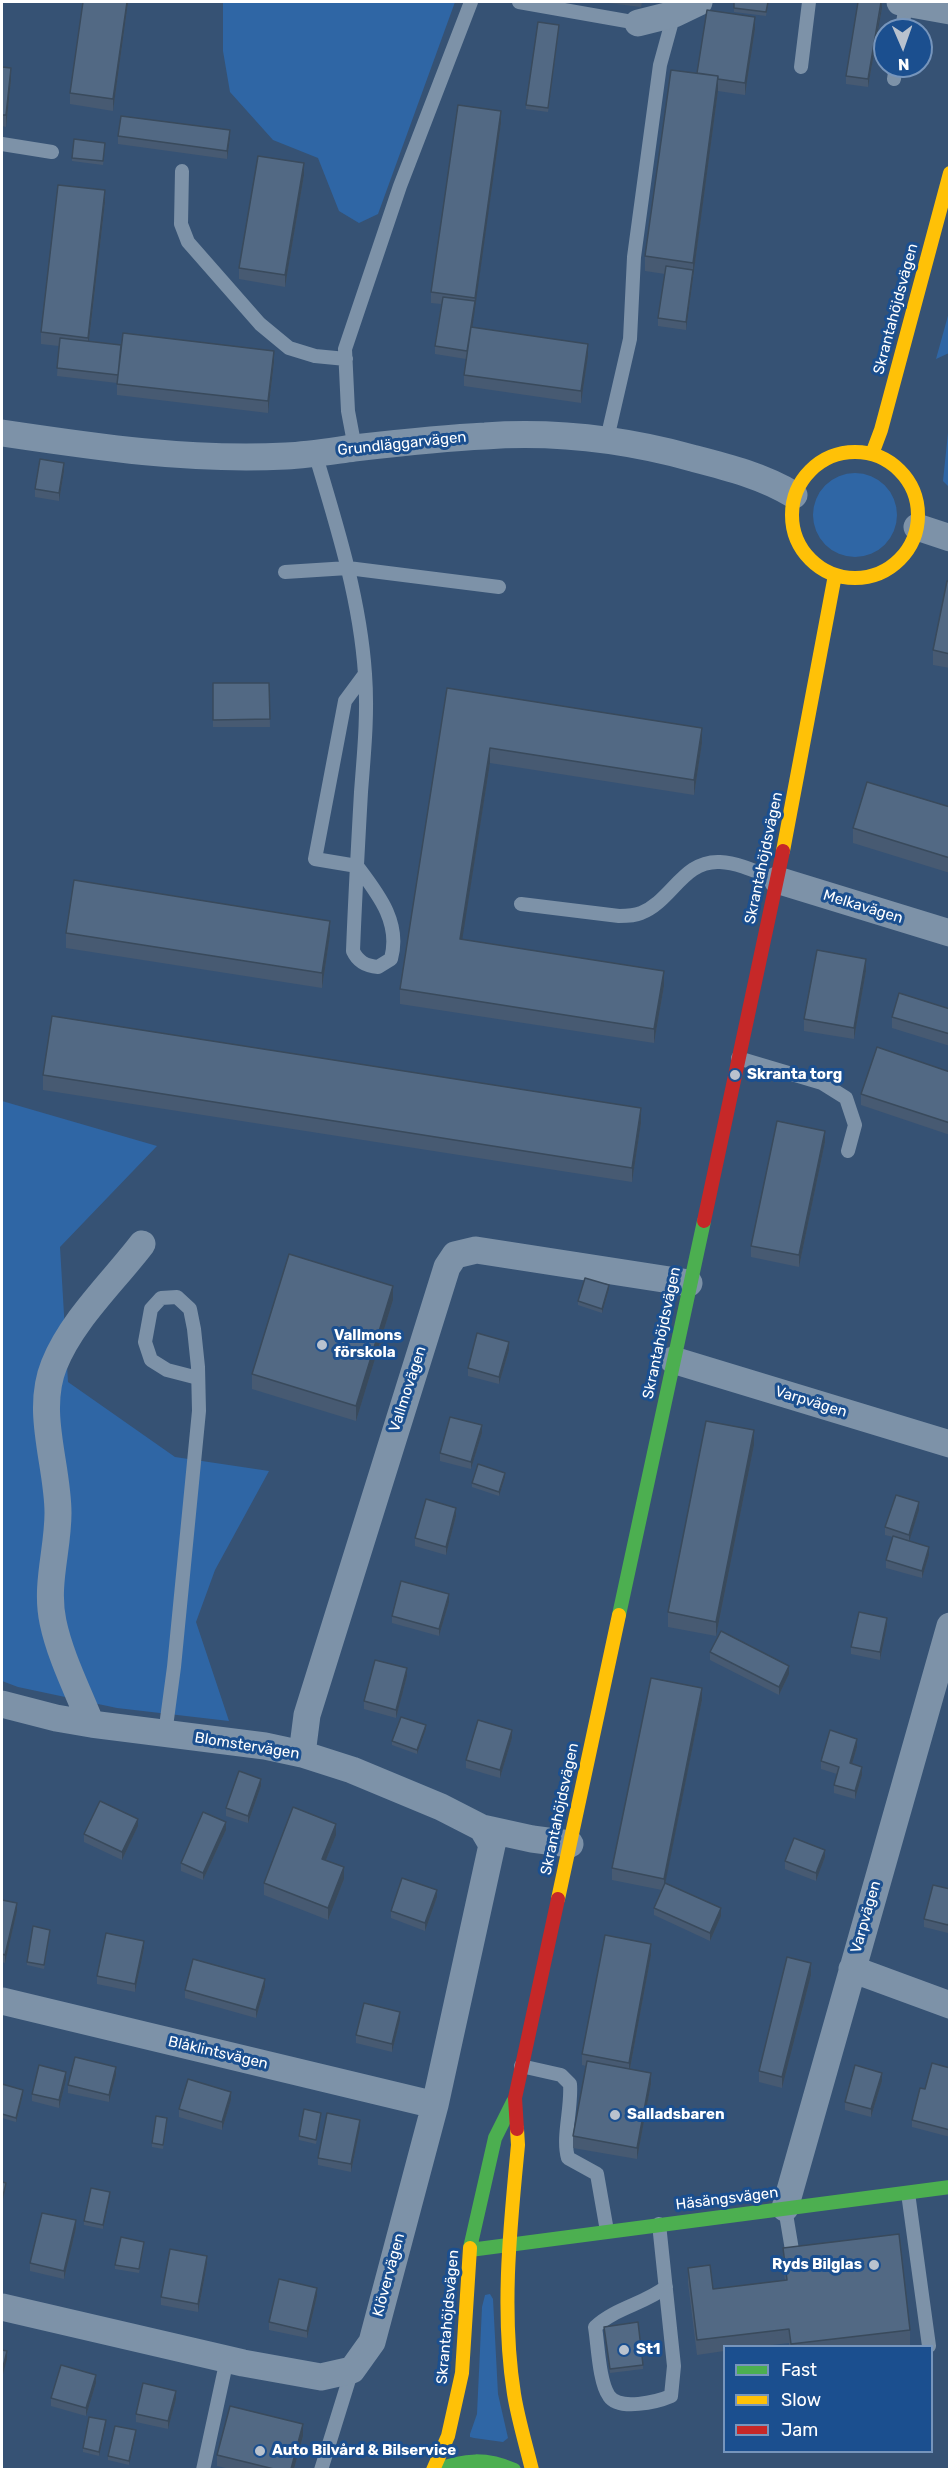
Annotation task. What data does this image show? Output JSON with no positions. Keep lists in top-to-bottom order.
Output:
{
  "streets": {
    "main road": ["Skrantahöjdsvägen", "Häsängsvägen"],
    "street": [
      "Grundläggarvägen",
      "Melkavägen",
      "Vallmovägen",
      "Varpvägen",
      "Blomstervägen",
      "Blåklintsvägen",
      "Klövervägen"
    ]
  },
  "crossings": [
    ["Skrantahöjdsvägen", "Grundläggarvägen"],
    ["Skrantahöjdsvägen", "Melkavägen"],
    ["Skrantahöjdsvägen", "Vallmovägen"],
    ["Skrantahöjdsvägen", "Varpvägen"],
    ["Skrantahöjdsvägen", "Blomstervägen"],
    ["Skrantahöjdsvägen", "Häsängsvägen"],
    ["Vallmovägen", "Blomstervägen"],
    ["Varpvägen", "Häsängsvägen"],
    ["Blomstervägen", "Klövervägen"],
    ["Blåklintsvägen", "Klövervägen"]
  ],
  "places": [
    "Skranta torg",
    "Vallmons förskola",
    "Salladsbaren",
    "Ryds Bilglas",
    "St1",
    "Auto Bilvård & Bilservice"
  ],
  "legend": ["Fast", "Slow", "Jam"],
  "north": "bottom"
}
